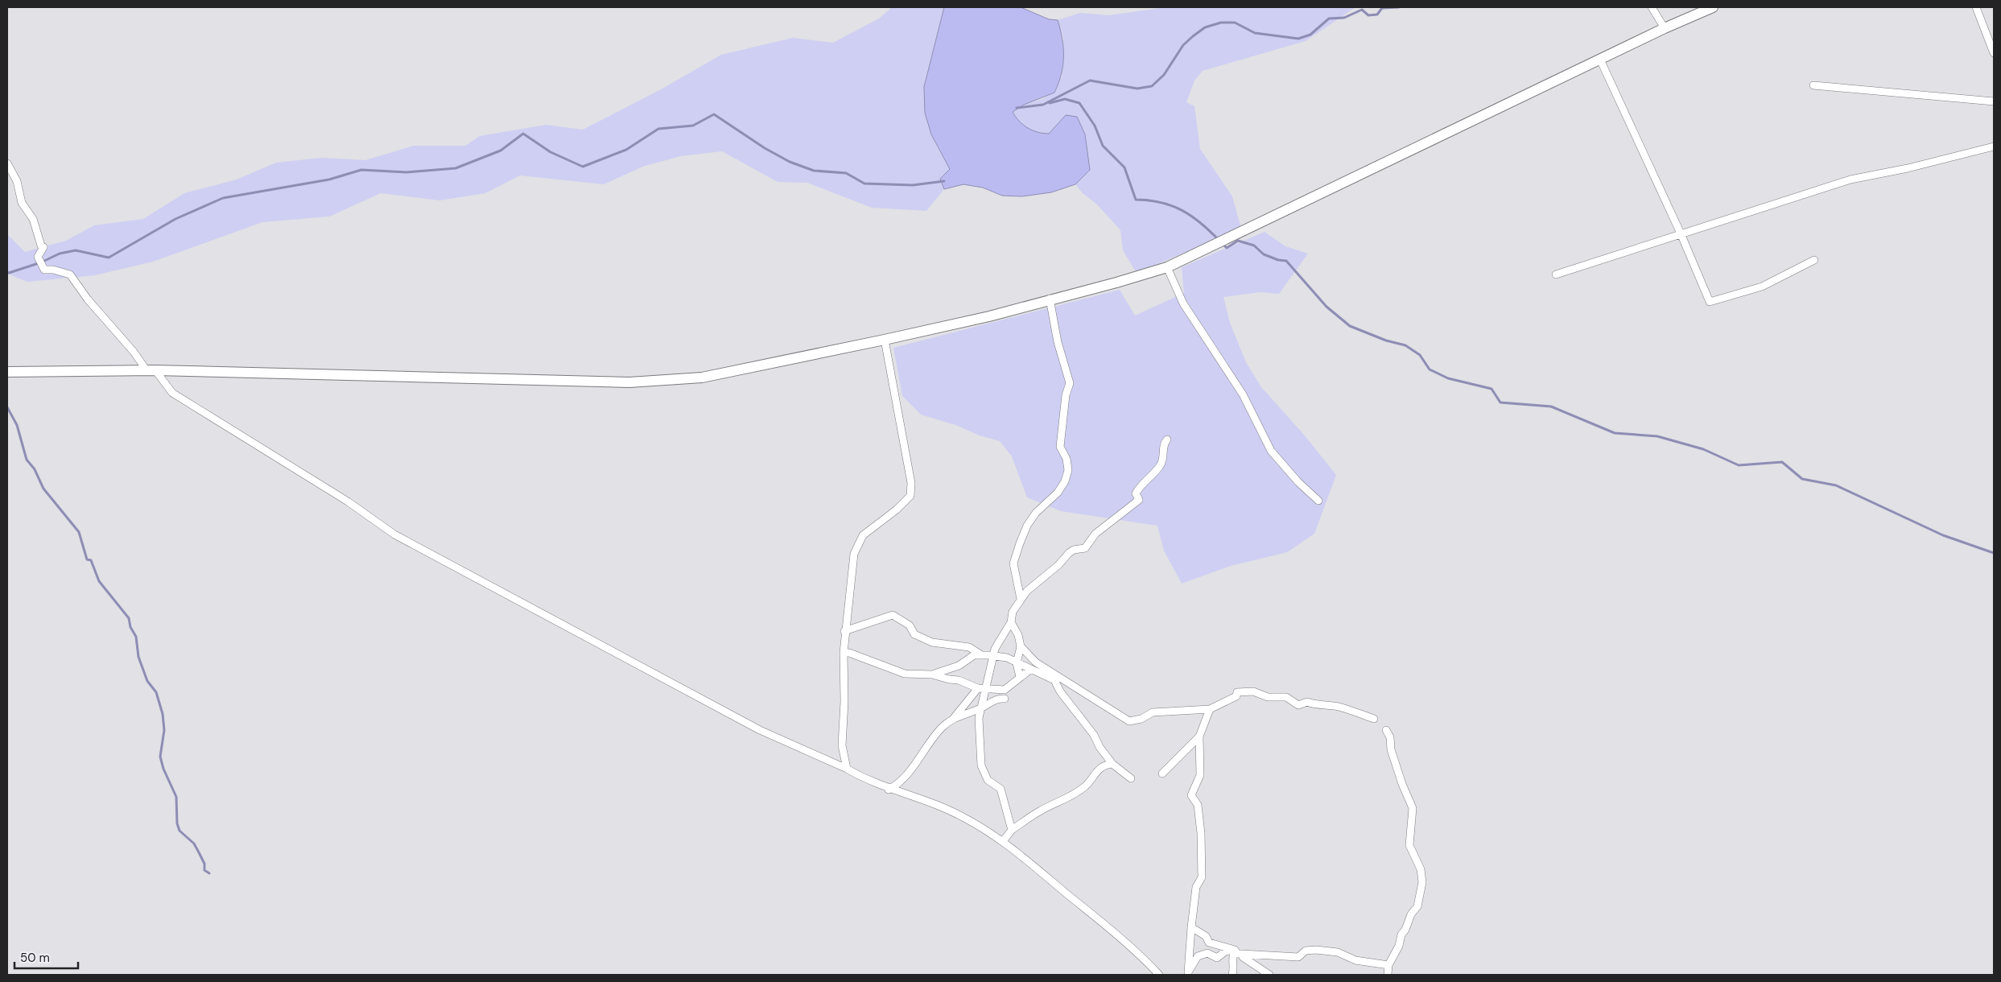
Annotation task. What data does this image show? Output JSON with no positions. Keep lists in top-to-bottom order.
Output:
{
  "scale_bar": "50 m"
}
